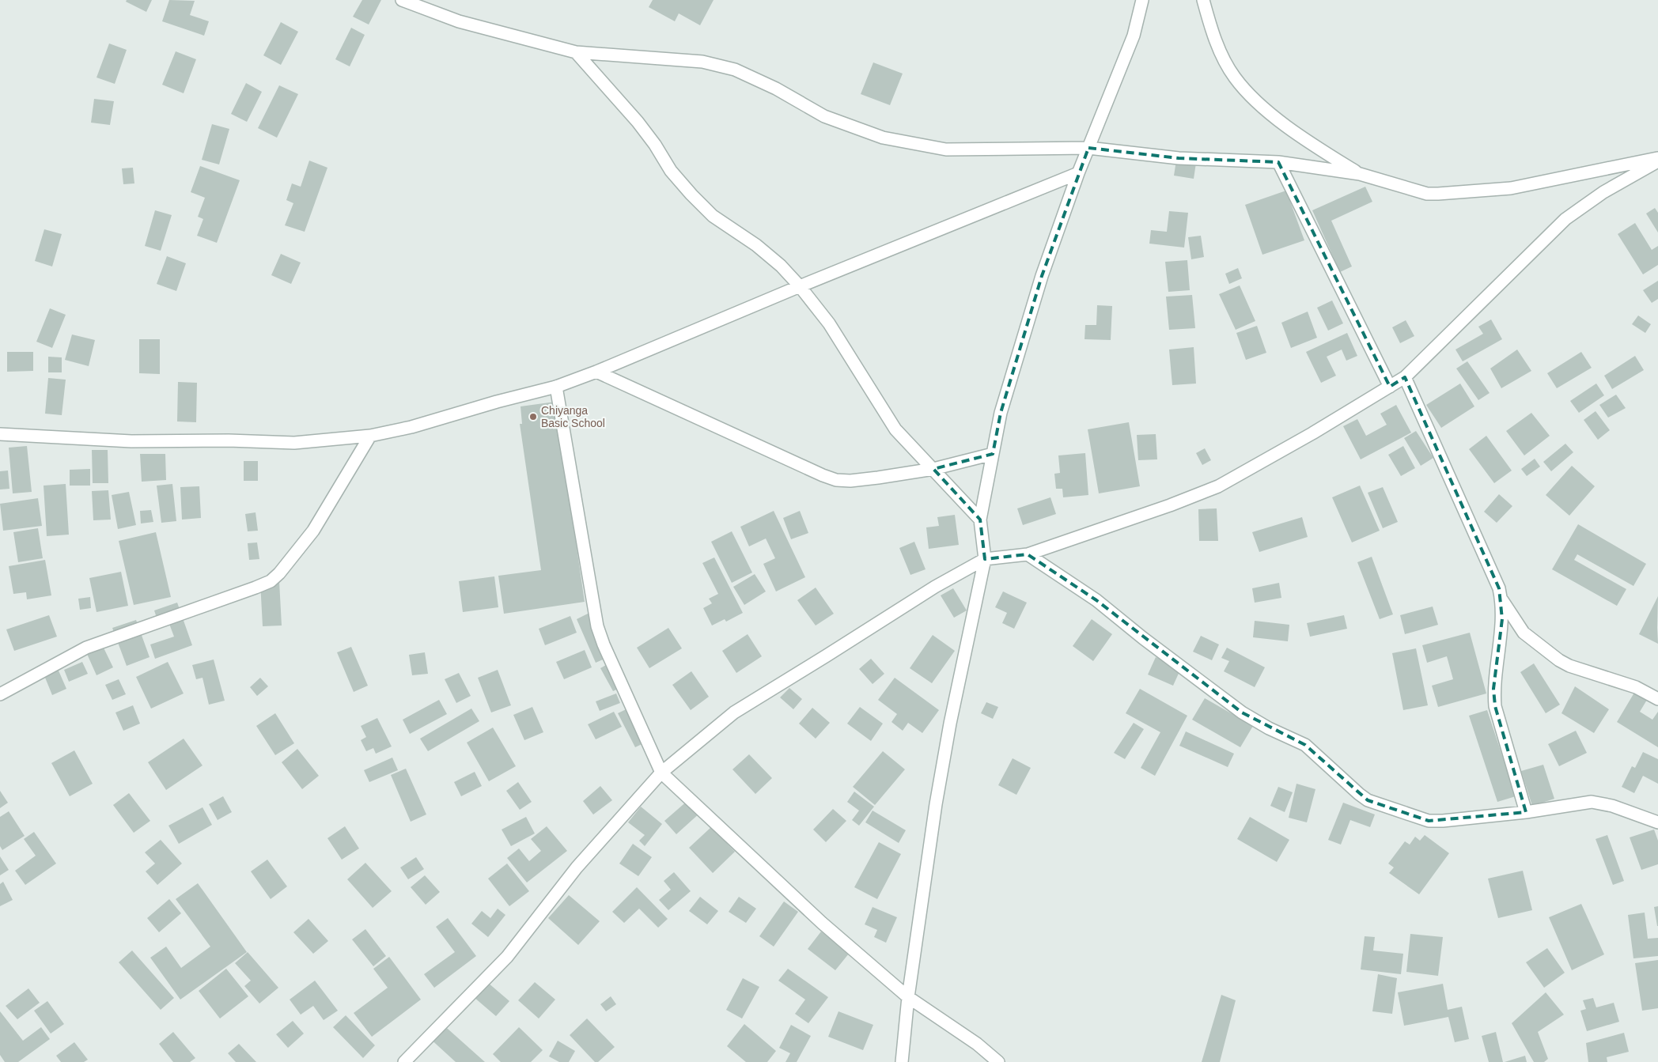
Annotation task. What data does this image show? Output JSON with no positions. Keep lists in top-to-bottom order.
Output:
{
  "places": ["Chiyanga Basic School"]
}
